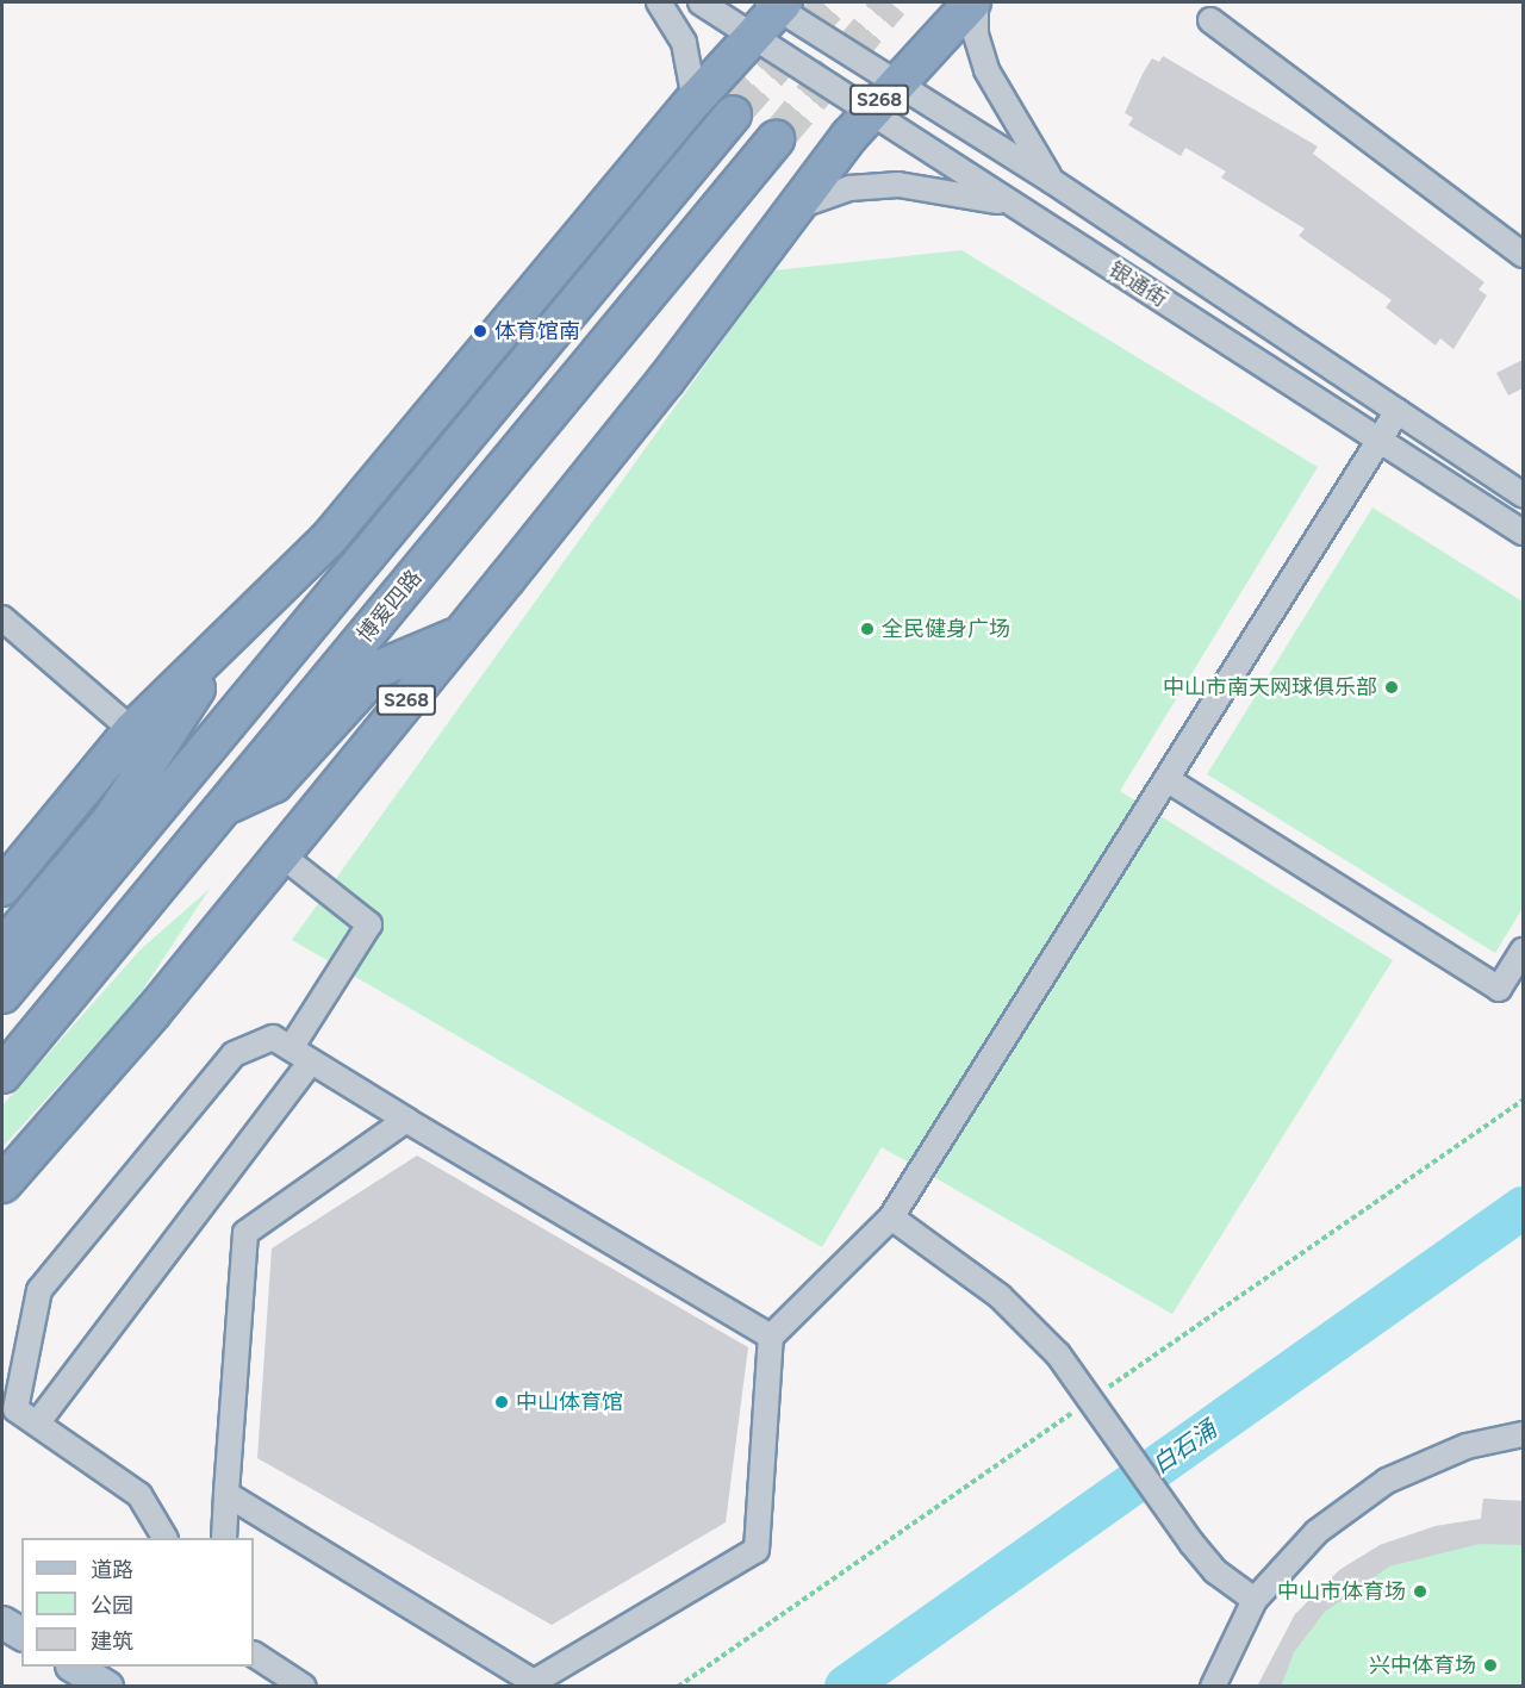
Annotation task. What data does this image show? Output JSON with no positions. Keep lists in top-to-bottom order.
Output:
{
  "streets": {
    "highway": ["S268", "博爱四路"],
    "street": ["银通街"]
  },
  "crossings": [
    ["S268", "银通街"]
  ],
  "water": ["白石涌"],
  "places": [
    "体育馆南",
    "全民健身广场",
    "中山市南天网球俱乐部",
    "中山体育馆",
    "中山市体育场",
    "兴中体育场"
  ],
  "legend": ["道路", "公园", "建筑"]
}
